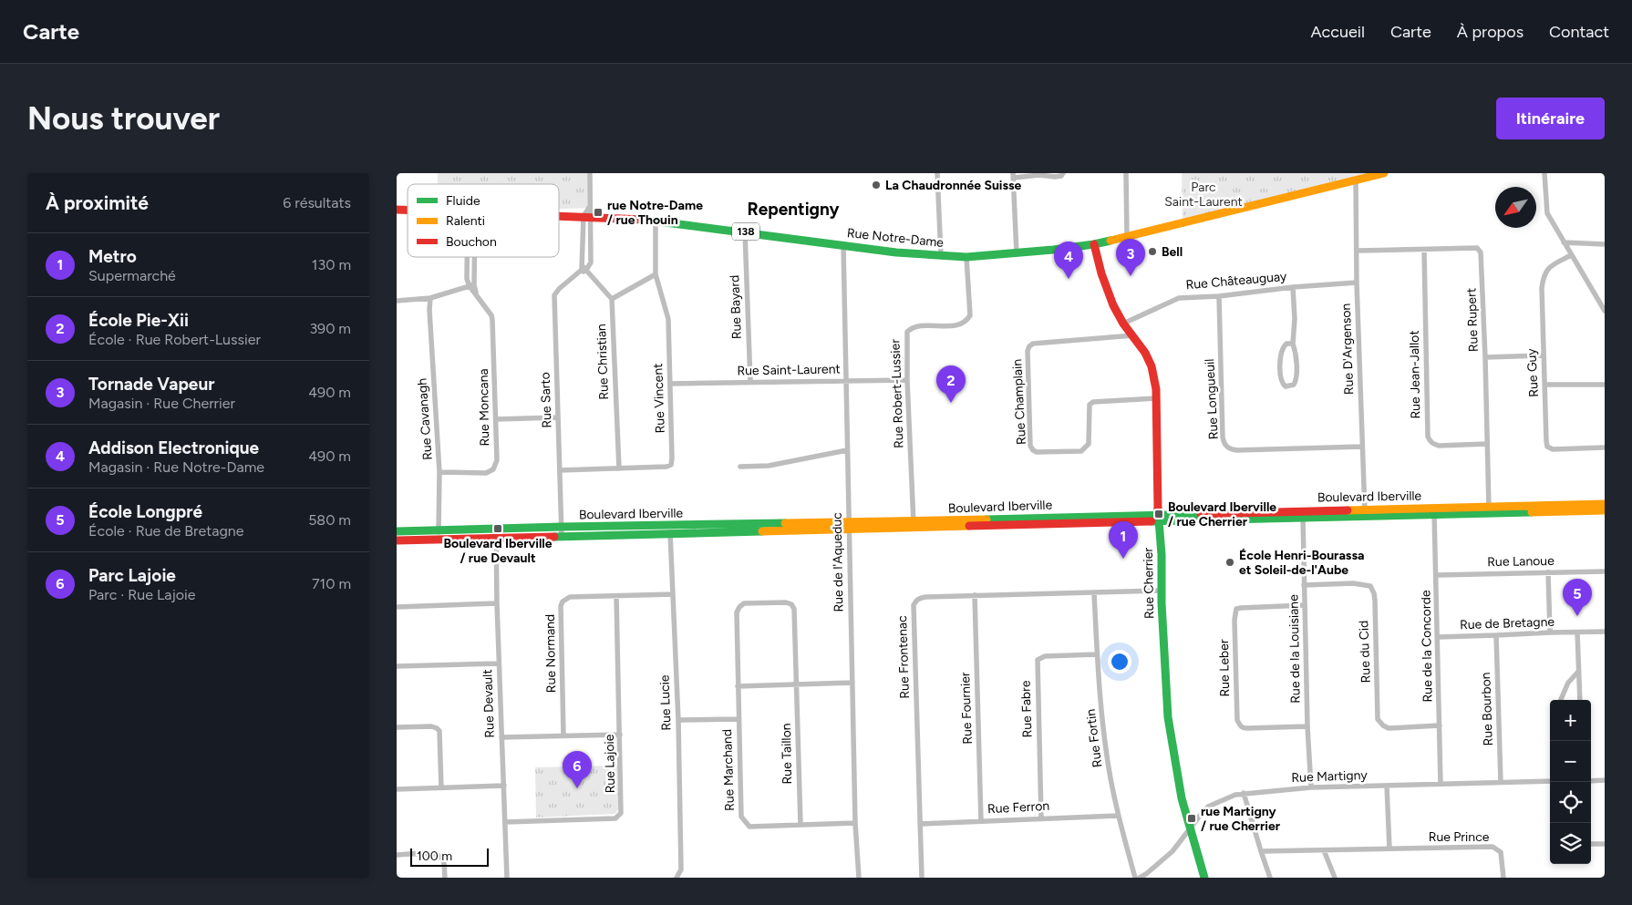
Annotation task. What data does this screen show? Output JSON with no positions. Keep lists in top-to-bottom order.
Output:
{
  "streets": {
    "street": [
      "138",
      "Rue Notre-Dame",
      "Rue Châteauguay",
      "Rue Bayard",
      "Rue Rupert",
      "Rue D'Argenson",
      "Rue Christian",
      "Rue Saint-Laurent",
      "Rue Guy",
      "Rue Jean-Jallot",
      "Rue Robert-Lussier",
      "Rue Vincent",
      "Rue Longueuil",
      "Rue Sarto",
      "Rue Champlain",
      "Rue Moncana",
      "Rue Cavanagh",
      "Boulevard Iberville",
      "Rue Lanoue",
      "Rue de l'Aqueduc",
      "Rue Cherrier",
      "Rue de Bretagne",
      "Rue de la Concorde",
      "Rue de la Louisiane",
      "Rue du Cid",
      "Rue Normand",
      "Rue Frontenac",
      "Rue Leber",
      "Rue Lucie",
      "Rue Devault",
      "Rue Fournier",
      "Rue Fabre",
      "Rue Bourbon",
      "Rue Fortin",
      "Rue Taillon",
      "Rue Lajoie",
      "Rue Marchand",
      "Rue Martigny",
      "Rue Ferron",
      "Rue Prince"
    ]
  },
  "crossings": [
    ["Rue Notre-Dame", "Rue Bayard"],
    ["Rue Notre-Dame", "Rue D'Argenson"],
    ["Rue Notre-Dame", "Rue Robert-Lussier"],
    ["Rue Notre-Dame", "Rue Vincent"],
    ["Rue Notre-Dame", "Rue de l'Aqueduc"],
    ["Rue Notre-Dame", "Rue Cherrier"],
    ["Rue Châteauguay", "Rue D'Argenson"],
    ["Rue Châteauguay", "Rue Longueuil"],
    ["Rue Châteauguay", "Rue Cherrier"],
    ["Rue Bayard", "Rue Saint-Laurent"],
    ["Rue Rupert", "Rue D'Argenson"],
    ["Rue Rupert", "Rue Jean-Jallot"],
    ["Rue Rupert", "Boulevard Iberville"],
    ["Rue D'Argenson", "Rue Longueuil"],
    ["Rue D'Argenson", "Boulevard Iberville"],
    ["Rue Christian", "Rue Vincent"],
    ["Rue Saint-Laurent", "Rue Robert-Lussier"],
    ["Rue Saint-Laurent", "Rue Vincent"],
    ["Rue Saint-Laurent", "Rue de l'Aqueduc"],
    ["Rue Robert-Lussier", "Boulevard Iberville"],
    ["Rue Vincent", "Rue Sarto"],
    ["Rue Sarto", "Boulevard Iberville"],
    ["Rue Champlain", "Rue Cherrier"],
    ["Rue Moncana", "Rue Cavanagh"],
    ["Rue Cavanagh", "Boulevard Iberville"],
    ["Boulevard Iberville", "Rue de l'Aqueduc"],
    ["Boulevard Iberville", "Rue Cherrier"],
    ["Boulevard Iberville", "Rue de la Concorde"],
    ["Boulevard Iberville", "Rue de la Louisiane"],
    ["Boulevard Iberville", "Rue Lucie"],
    ["Boulevard Iberville", "Rue Devault"],
    ["Rue Lanoue", "Rue de la Concorde"],
    ["Rue de l'Aqueduc", "Rue Marchand"],
    ["Rue Cherrier", "Rue Frontenac"],
    ["Rue Cherrier", "Rue Martigny"],
    ["Rue de Bretagne", "Rue de la Concorde"],
    ["Rue de Bretagne", "Rue Bourbon"],
    ["Rue de la Concorde", "Rue du Cid"],
    ["Rue de la Concorde", "Rue Martigny"],
    ["Rue de la Louisiane", "Rue du Cid"],
    ["Rue de la Louisiane", "Rue Leber"],
    ["Rue de la Louisiane", "Rue Martigny"],
    ["Rue Normand", "Rue Lucie"],
    ["Rue Normand", "Rue Lajoie"],
    ["Rue Frontenac", "Rue Fournier"],
    ["Rue Frontenac", "Rue Fortin"],
    ["Rue Frontenac", "Rue Ferron"],
    ["Rue Devault", "Rue Lajoie"],
    ["Rue Fournier", "Rue Ferron"],
    ["Rue Fabre", "Rue Fortin"],
    ["Rue Fabre", "Rue Ferron"],
    ["Rue Bourbon", "Rue Martigny"],
    ["Rue Fortin", "Rue Ferron"],
    ["Rue Taillon", "Rue Marchand"]
  ],
  "districts": ["Repentigny"],
  "parks": ["Parc Saint-Laurent"],
  "places": {
    "other": ["La Chaudronnée Suisse", "Bell", "École Henri-Bourassa et Soleil-de-l'Aube"],
    "transit": [
      "rue Notre-Dame / rue Thouin",
      "Boulevard Iberville / rue Cherrier",
      "Boulevard Iberville / rue Devault",
      "rue Martigny / rue Cherrier"
    ]
  },
  "legend": ["Fluide", "Ralenti", "Bouchon"],
  "scale_bar": "100 m",
  "north": "bottom left",
  "page": {
    "header": "Carte",
    "nav": [
      "Accueil",
      "Carte",
      "À propos",
      "Contact"
    ],
    "buttons": "Itinéraire",
    "title": "Nous trouver",
    "heading": ["À proximité", "6 résultats"],
    "list": [
      {
        "mark": "1",
        "name": "Metro",
        "note": "Supermarché",
        "value": "130 m"
      },
      {
        "mark": "2",
        "name": "École Pie-Xii",
        "note": "École · Rue Robert-Lussier",
        "value": "390 m"
      },
      {
        "mark": "3",
        "name": "Tornade Vapeur",
        "note": "Magasin · Rue Cherrier",
        "value": "490 m"
      },
      {
        "mark": "4",
        "name": "Addison Electronique",
        "note": "Magasin · Rue Notre-Dame",
        "value": "490 m"
      },
      {
        "mark": "5",
        "name": "École Longpré",
        "note": "École · Rue de Bretagne",
        "value": "580 m"
      },
      {
        "mark": "6",
        "name": "Parc Lajoie",
        "note": "Parc · Rue Lajoie",
        "value": "710 m"
      }
    ],
    "pins": [
      "3",
      "4",
      "2",
      "1",
      "5",
      "6"
    ],
    "map_buttons": ["+", "−"],
    "scale": "100 m"
  }
}
